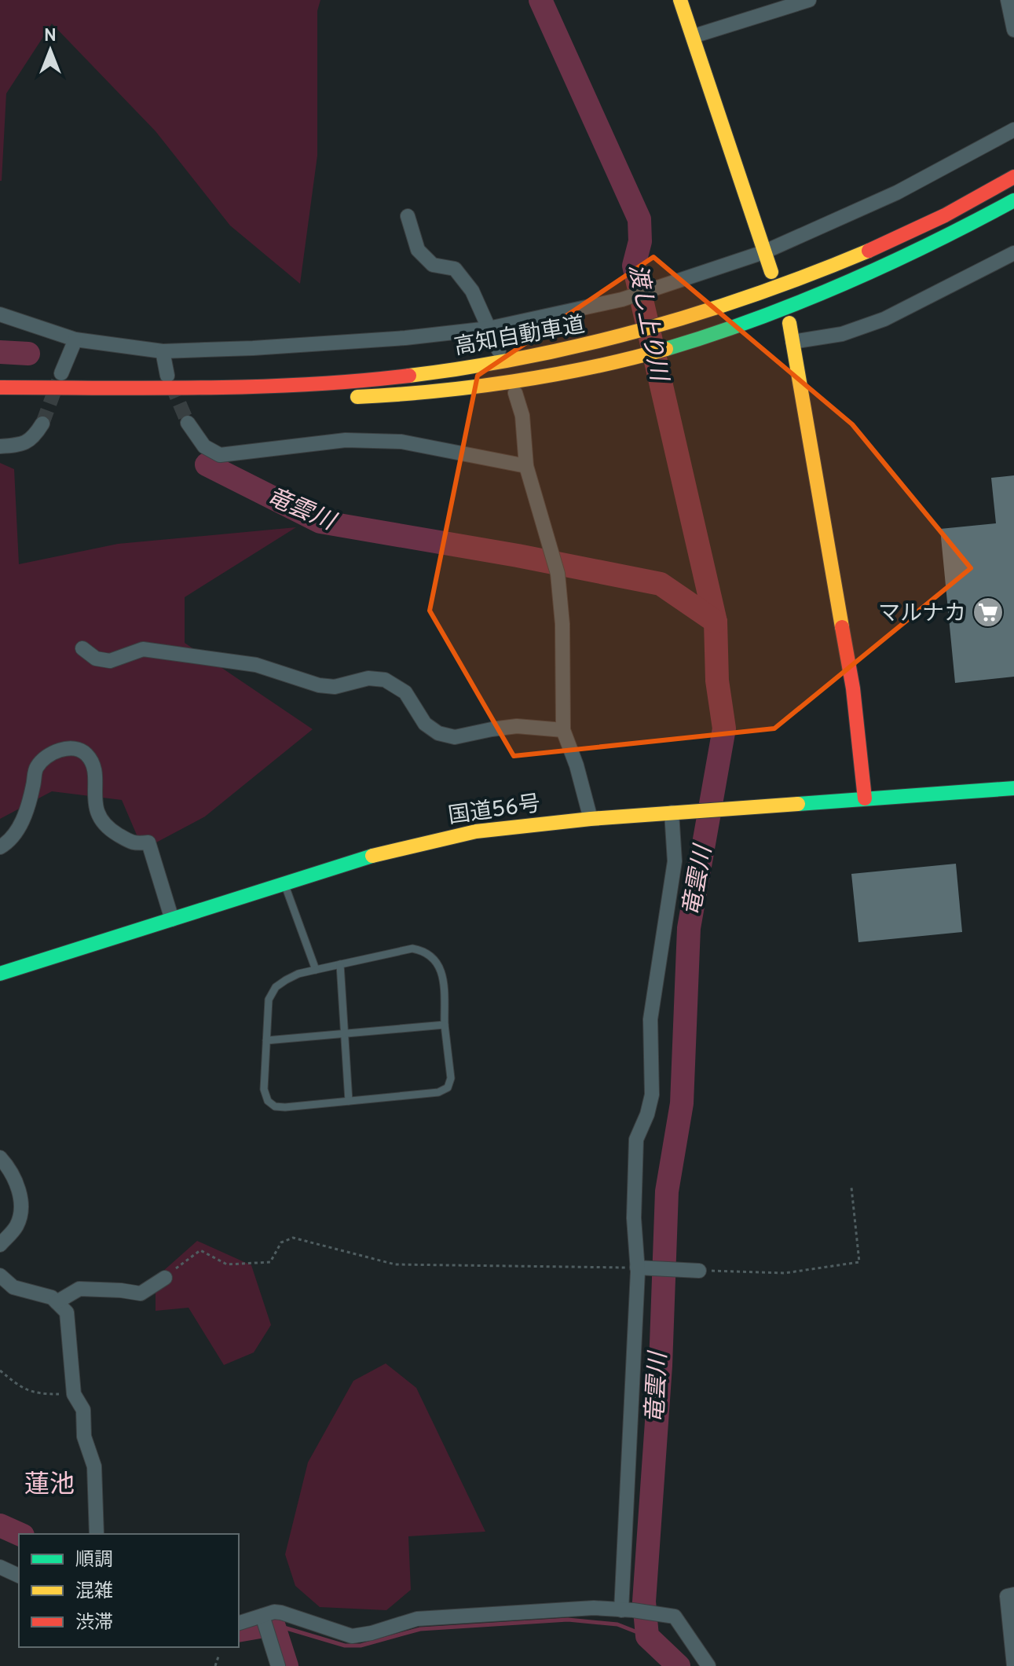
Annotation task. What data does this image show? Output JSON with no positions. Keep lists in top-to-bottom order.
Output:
{
  "streets": {
    "main road": ["高知自動車道", "国道56号"]
  },
  "districts": ["蓮池"],
  "water": ["渡し上り川", "竜雲川"],
  "places": {
    "supermarket": ["マルナカ"]
  },
  "legend": ["順調", "混雑", "渋滞"],
  "north": "top"
}
